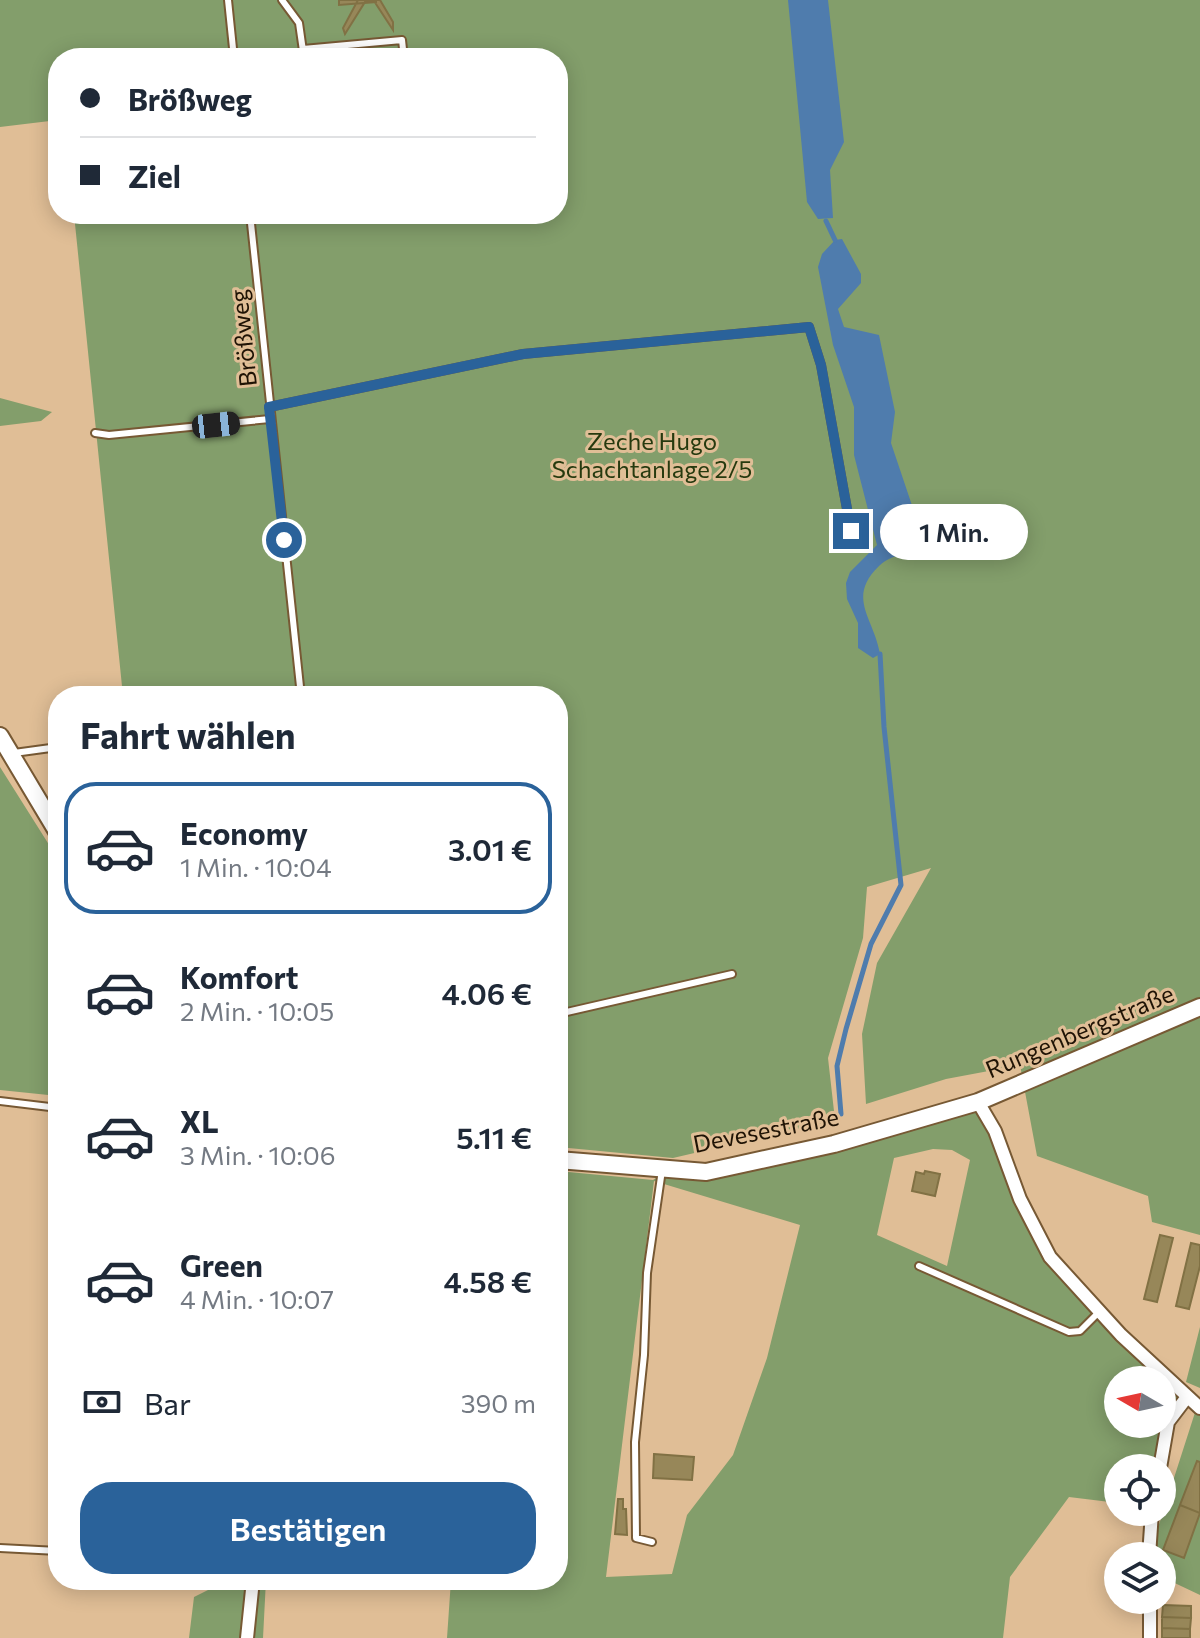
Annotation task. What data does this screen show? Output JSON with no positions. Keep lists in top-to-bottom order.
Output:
{
  "streets": {
    "street": ["Rungenbergstraße", "Devesestraße"],
    "lane": ["Brößweg"]
  },
  "crossings": [
    ["Rungenbergstraße", "Devesestraße"]
  ],
  "parks": ["Zeche Hugo Schachtanlage 2/5"],
  "north": "left",
  "page": {
    "banner": ["Brößweg", "Ziel"],
    "bubble": "1 Min.",
    "heading": "Fahrt wählen",
    "list": [
      {
        "name": "Economy",
        "note": "1 Min. · 10:04",
        "value": "3.01 €"
      },
      {
        "name": "Komfort",
        "note": "2 Min. · 10:05",
        "value": "4.06 €"
      },
      {
        "name": "XL",
        "note": "3 Min. · 10:06",
        "value": "5.11 €"
      },
      {
        "name": "Green",
        "note": "4 Min. · 10:07",
        "value": "4.58 €"
      }
    ],
    "pay": ["Bar", "390 m"],
    "buttons": "Bestätigen"
  }
}
